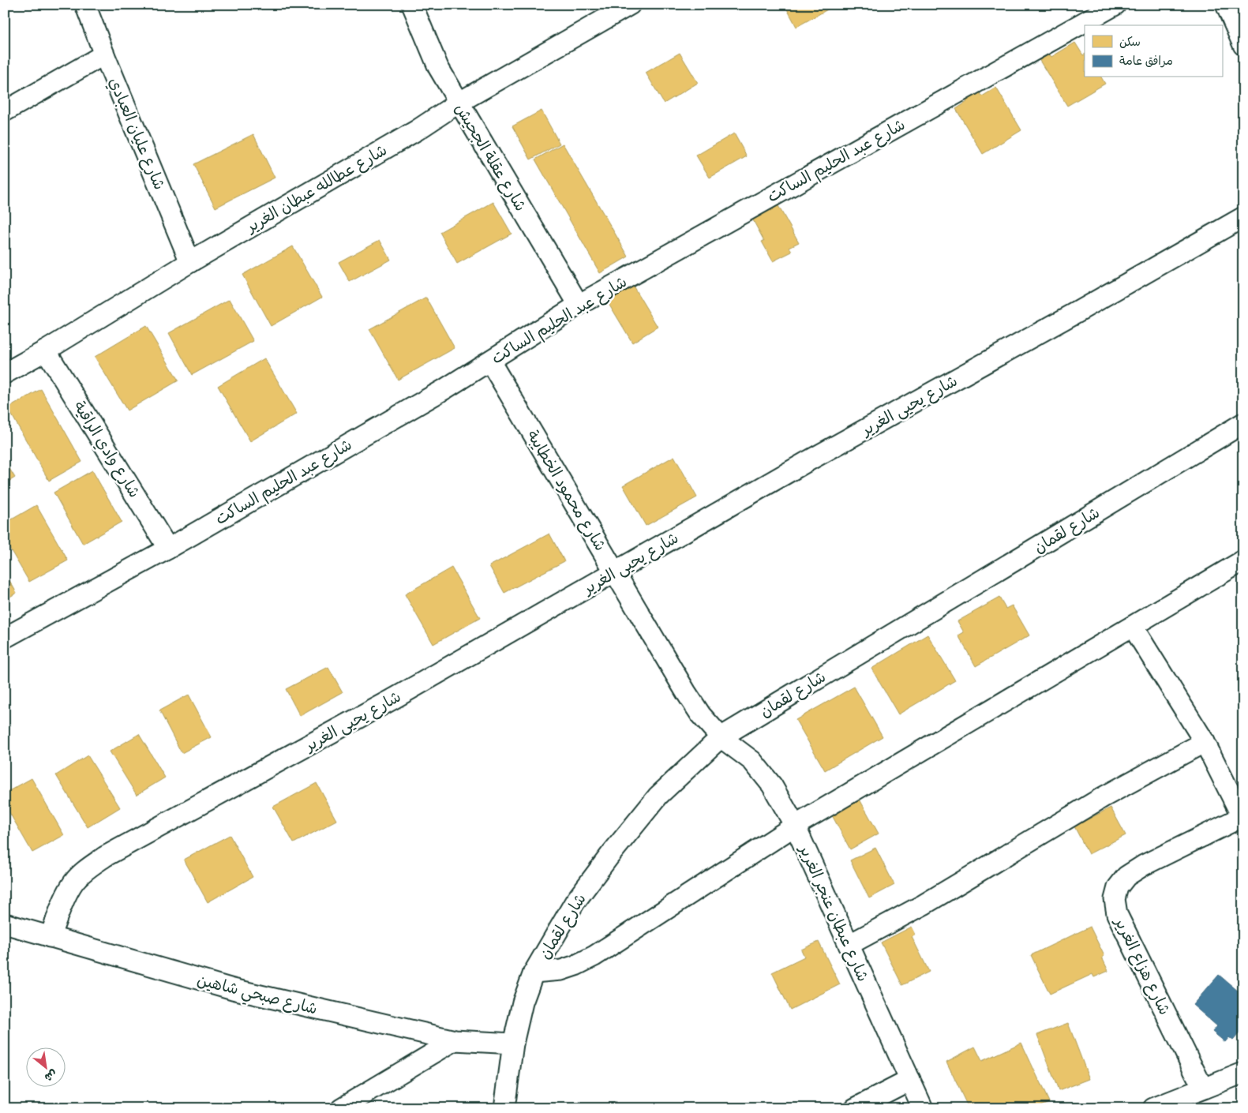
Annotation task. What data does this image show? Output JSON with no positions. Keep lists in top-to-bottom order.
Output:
{
  "streets": {
    "street": [
      "شارع عليان العبادي",
      "شارع عقلة الجحيش",
      "شارع عبد الحليم الساكت",
      "شارع عطالله عبطان الغرير",
      "شارع يحيى الغرير",
      "شارع وادي الراقية",
      "شارع محمود الخطايبة",
      "شارع لقمان",
      "شارع عبطان عنجر الغرير",
      "شارع هزاع الغرير",
      "شارع صبحي شاهين"
    ]
  },
  "crossings": [
    ["شارع عليان العبادي", "شارع عطالله عبطان الغرير"],
    ["شارع عقلة الجحيش", "شارع عبد الحليم الساكت"],
    ["شارع عقلة الجحيش", "شارع عطالله عبطان الغرير"],
    ["شارع عبد الحليم الساكت", "شارع وادي الراقية"],
    ["شارع عبد الحليم الساكت", "شارع محمود الخطايبة"],
    ["شارع عطالله عبطان الغرير", "شارع وادي الراقية"],
    ["شارع يحيى الغرير", "شارع محمود الخطايبة"],
    ["شارع يحيى الغرير", "شارع صبحي شاهين"],
    ["شارع محمود الخطايبة", "شارع لقمان"],
    ["شارع محمود الخطايبة", "شارع عبطان عنجر الغرير"],
    ["شارع لقمان", "شارع عبطان عنجر الغرير"],
    ["شارع لقمان", "شارع صبحي شاهين"]
  ],
  "legend": ["سكن", "مرافق عامة"],
  "north": "bottom right"
}
